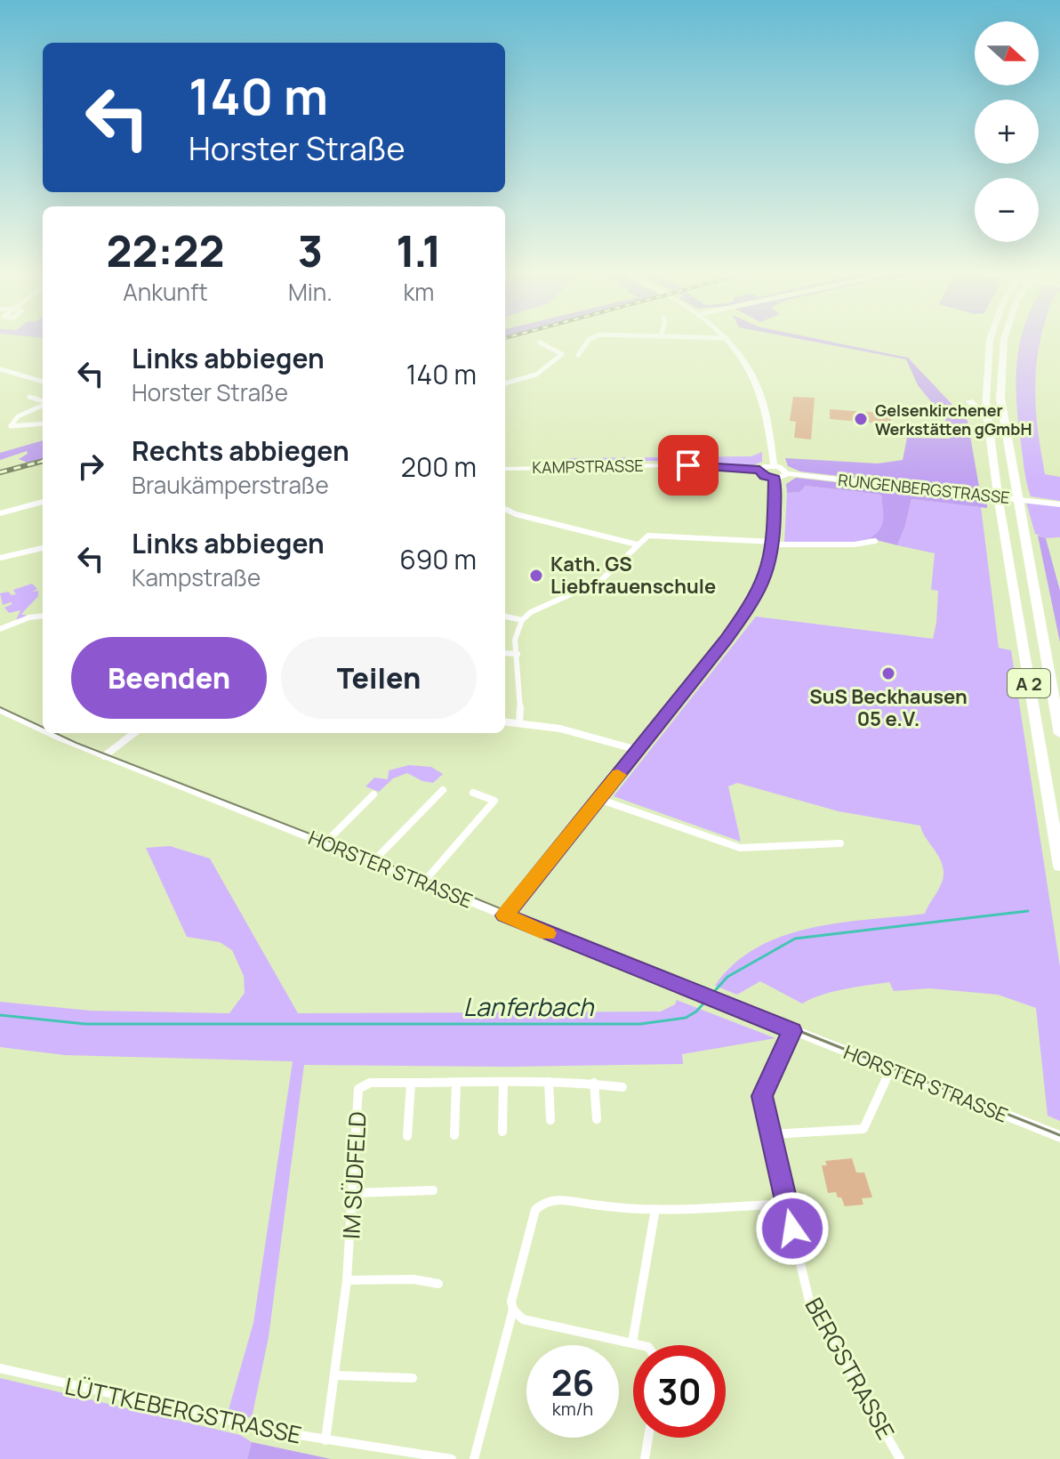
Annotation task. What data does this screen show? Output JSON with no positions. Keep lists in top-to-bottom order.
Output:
{
  "streets": {
    "highway": ["A 2"],
    "street": [
      "KAMPSTRASSE",
      "RUNGENBERGSTRASSE",
      "HORSTER STRASSE",
      "IM SÜDFELD",
      "BERGSTRASSE",
      "LÜTTKEBERGSTRASSE"
    ]
  },
  "crossings": [
    ["HORSTER STRASSE", "BERGSTRASSE"],
    ["IM SÜDFELD", "LÜTTKEBERGSTRASSE"]
  ],
  "water": ["Lanferbach"],
  "places": ["Gelsenkirchener Werkstätten gGmbH", "Kath. GS Liebfrauenschule", "SuS Beckhausen 05 e.V."],
  "north": "right",
  "page": {
    "map_buttons": ["+", "−"],
    "turn": ["140 m", "Horster Straße"],
    "eta": [
      "22:22",
      "Ankunft",
      "3",
      "Min.",
      "1.1",
      "km"
    ],
    "list": [
      {
        "name": "Links abbiegen",
        "note": "Horster Straße",
        "value": "140 m"
      },
      {
        "name": "Rechts abbiegen",
        "note": "Braukämperstraße",
        "value": "200 m"
      },
      {
        "name": "Links abbiegen",
        "note": "Kampstraße",
        "value": "690 m"
      }
    ],
    "buttons": ["Beenden", "Teilen"],
    "speed": "26 km/h",
    "limit": "30"
  }
}
